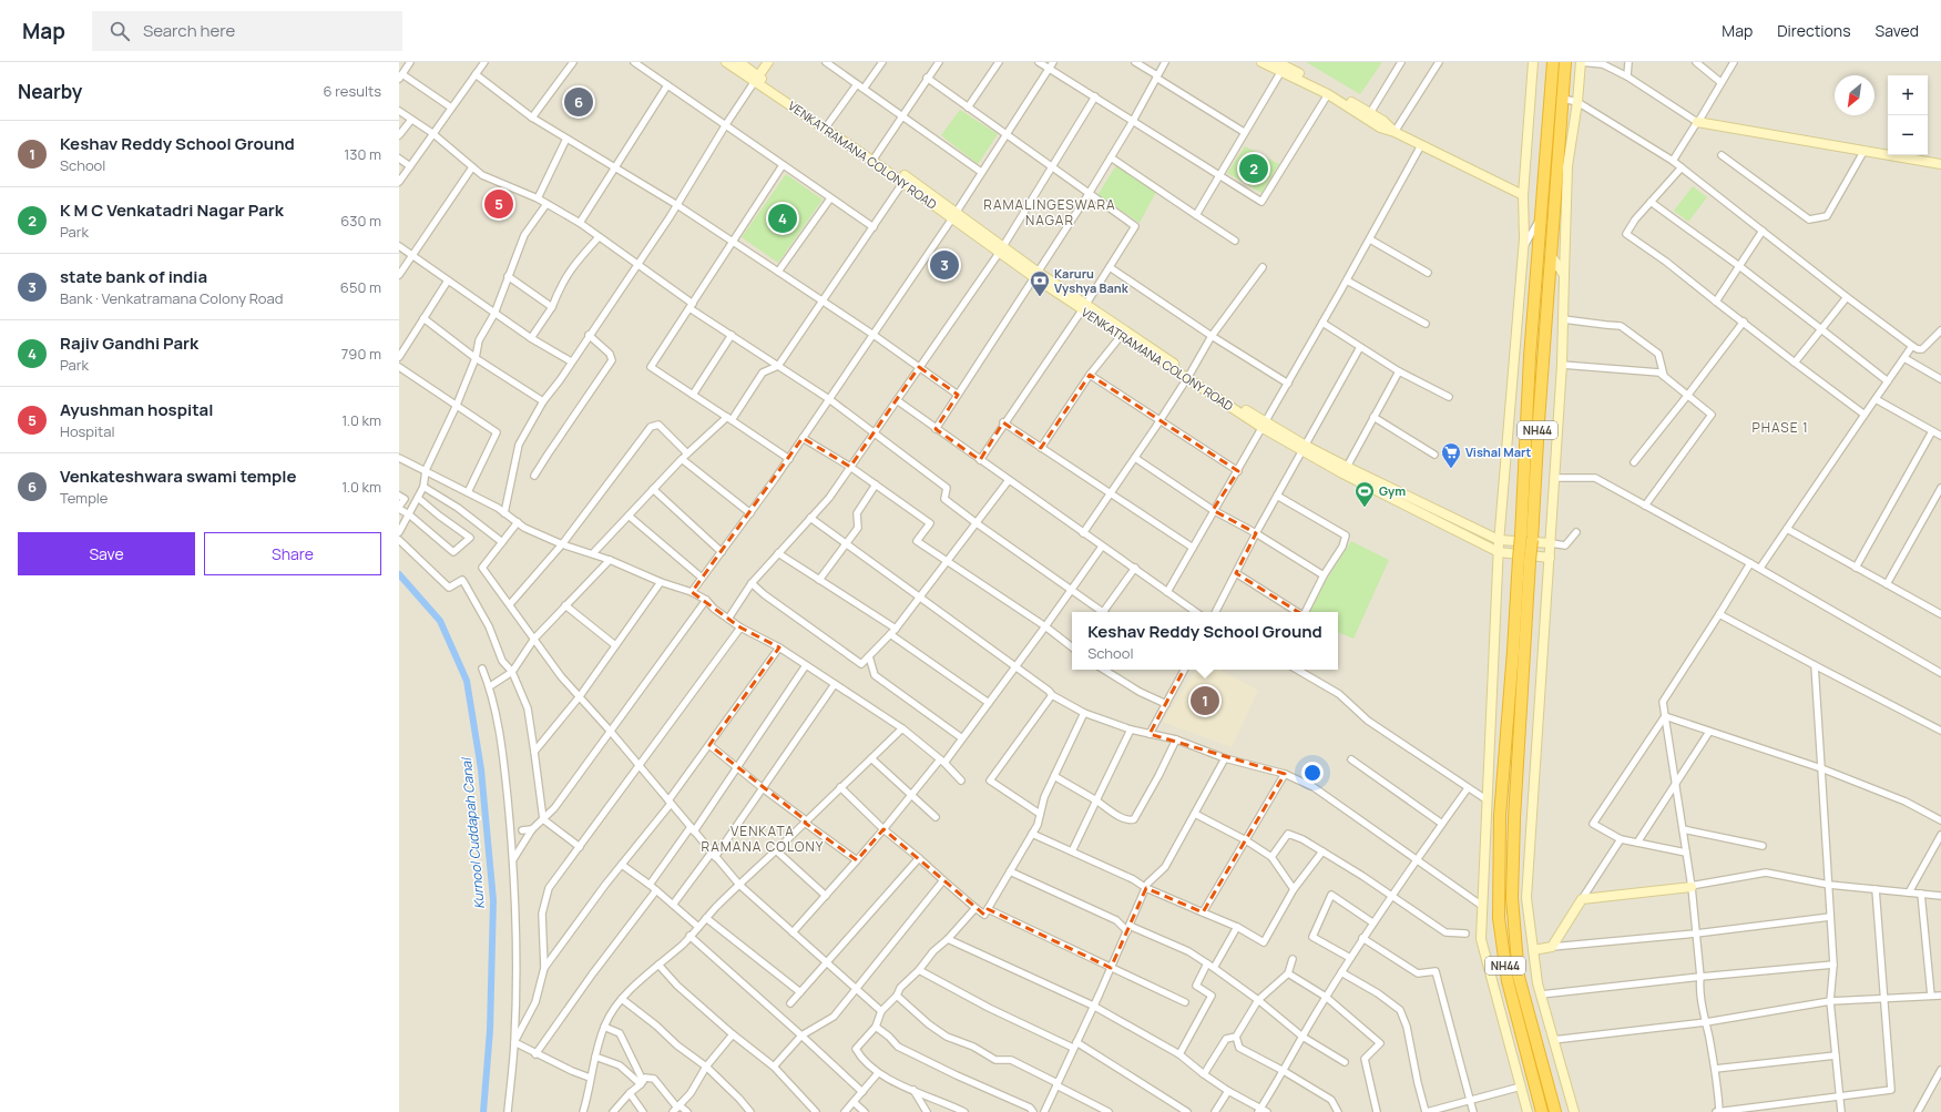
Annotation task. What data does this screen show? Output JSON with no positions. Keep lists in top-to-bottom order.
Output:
{
  "streets": {
    "highway": ["NH44"],
    "street": ["VENKATRAMANA COLONY ROAD"]
  },
  "districts": ["RAMALINGESWARA NAGAR", "PHASE 1", "VENKATA RAMANA COLONY"],
  "water": ["Kurnool Cuddapah Canal"],
  "places": {
    "bank": ["Karuru Vyshya Bank"],
    "supermarket": ["Vishal Mart"],
    "sports": ["Gym"]
  },
  "north": "bottom left",
  "page": {
    "header": "Map",
    "search": "Search here",
    "nav": ["Map", "Directions", "Saved"],
    "heading": ["Nearby", "6 results"],
    "map_buttons": ["+", "−"],
    "pins": [
      "6",
      "2",
      "5",
      "4",
      "3",
      "1"
    ],
    "list": [
      {
        "mark": "1",
        "name": "Keshav Reddy School Ground",
        "note": "School",
        "value": "130 m"
      },
      {
        "mark": "2",
        "name": "K M C Venkatadri Nagar Park",
        "note": "Park",
        "value": "630 m"
      },
      {
        "mark": "3",
        "name": "state bank of india",
        "note": "Bank · Venkatramana Colony Road",
        "value": "650 m"
      },
      {
        "mark": "4",
        "name": "Rajiv Gandhi Park",
        "note": "Park",
        "value": "790 m"
      },
      {
        "mark": "5",
        "name": "Ayushman hospital",
        "note": "Hospital",
        "value": "1.0 km"
      },
      {
        "mark": "6",
        "name": "Venkateshwara swami temple",
        "note": "Temple",
        "value": "1.0 km"
      }
    ],
    "buttons": ["Save", "Share"],
    "popup": ["Keshav Reddy School Ground", "School"]
  }
}
